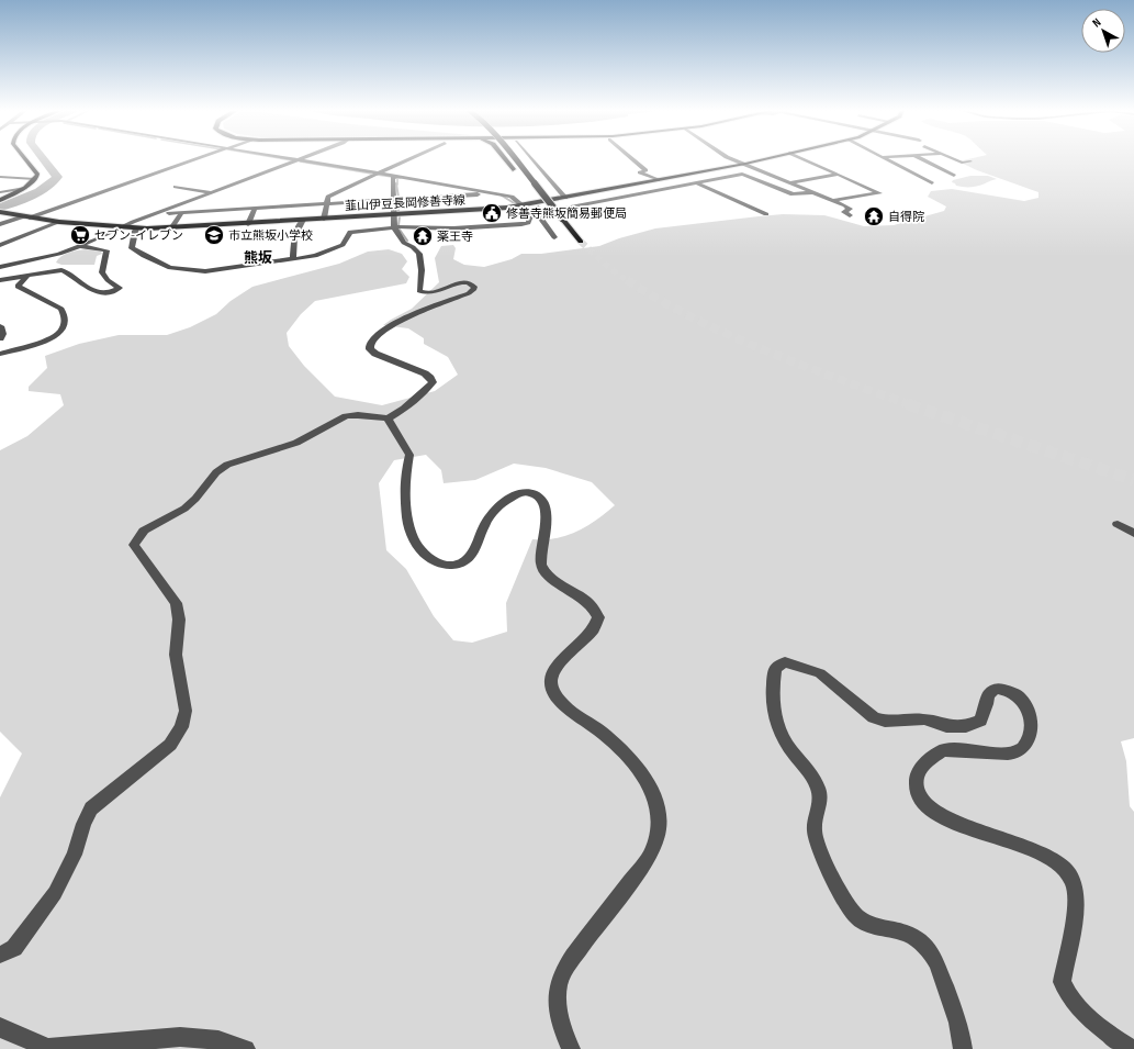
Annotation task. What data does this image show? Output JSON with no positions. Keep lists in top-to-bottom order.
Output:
{
  "streets": {
    "main road": ["韮山伊豆長岡修善寺線"]
  },
  "districts": ["熊坂"],
  "places": {
    "public building": ["修善寺熊坂簡易郵便局"],
    "temple": ["自得院", "薬王寺"],
    "supermarket": ["セブン-イレブン"],
    "school or university": ["市立熊坂小学校"]
  },
  "north": "top left"
}
